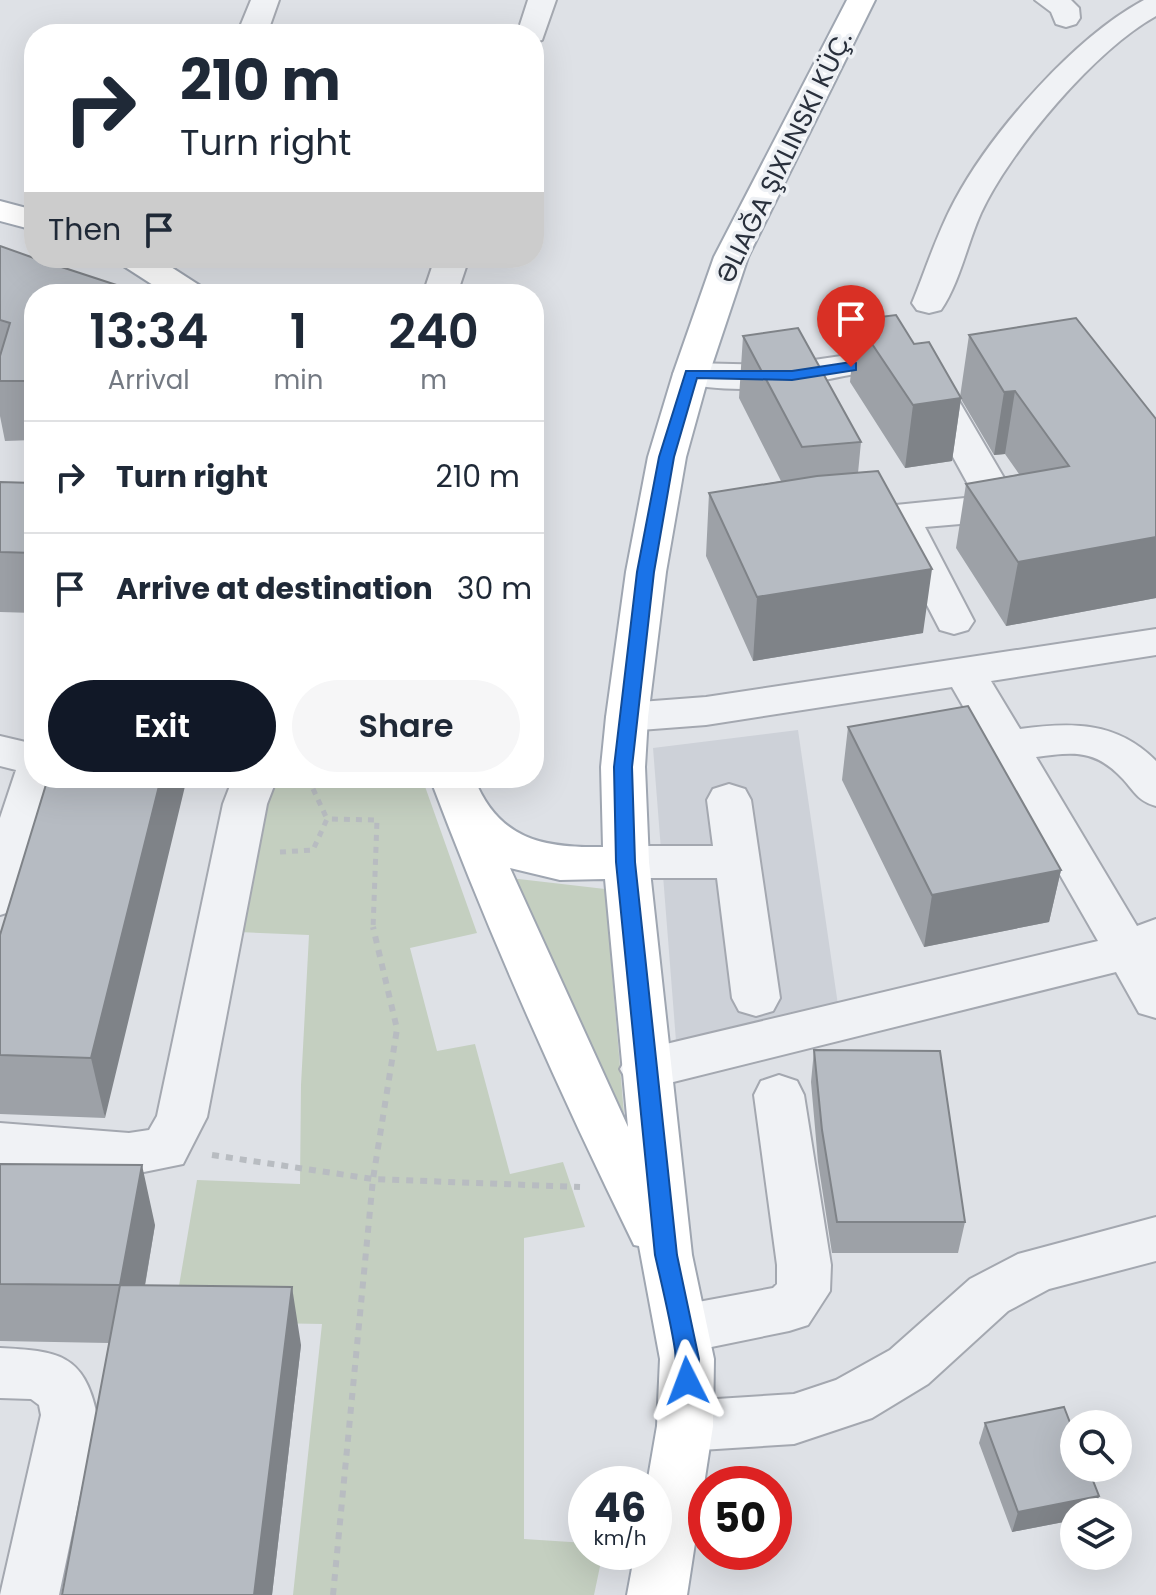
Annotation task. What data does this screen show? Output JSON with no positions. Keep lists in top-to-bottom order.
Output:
{
  "page": {
    "turn": ["210 m", "Turn right"],
    "then": "Then",
    "eta": [
      "13:34",
      "Arrival",
      "1",
      "min",
      "240",
      "m"
    ],
    "list": [
      {
        "name": "Turn right",
        "value": "210 m"
      },
      {
        "name": "Arrive at destination",
        "value": "30 m"
      }
    ],
    "buttons": ["Exit", "Share"],
    "speed": "46 km/h",
    "limit": "50"
  }
}
